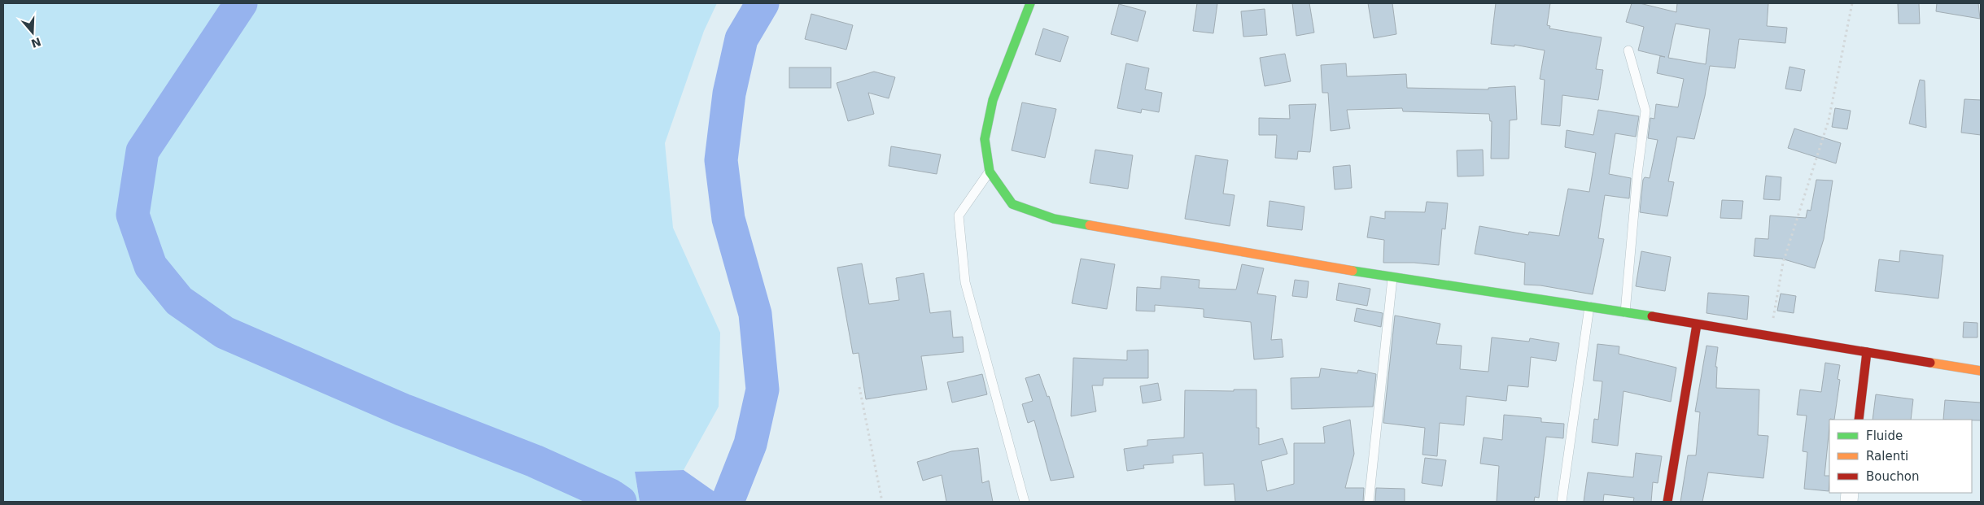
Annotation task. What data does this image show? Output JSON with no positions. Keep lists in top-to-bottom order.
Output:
{
  "legend": ["Fluide", "Ralenti", "Bouchon"],
  "north": "bottom"
}
